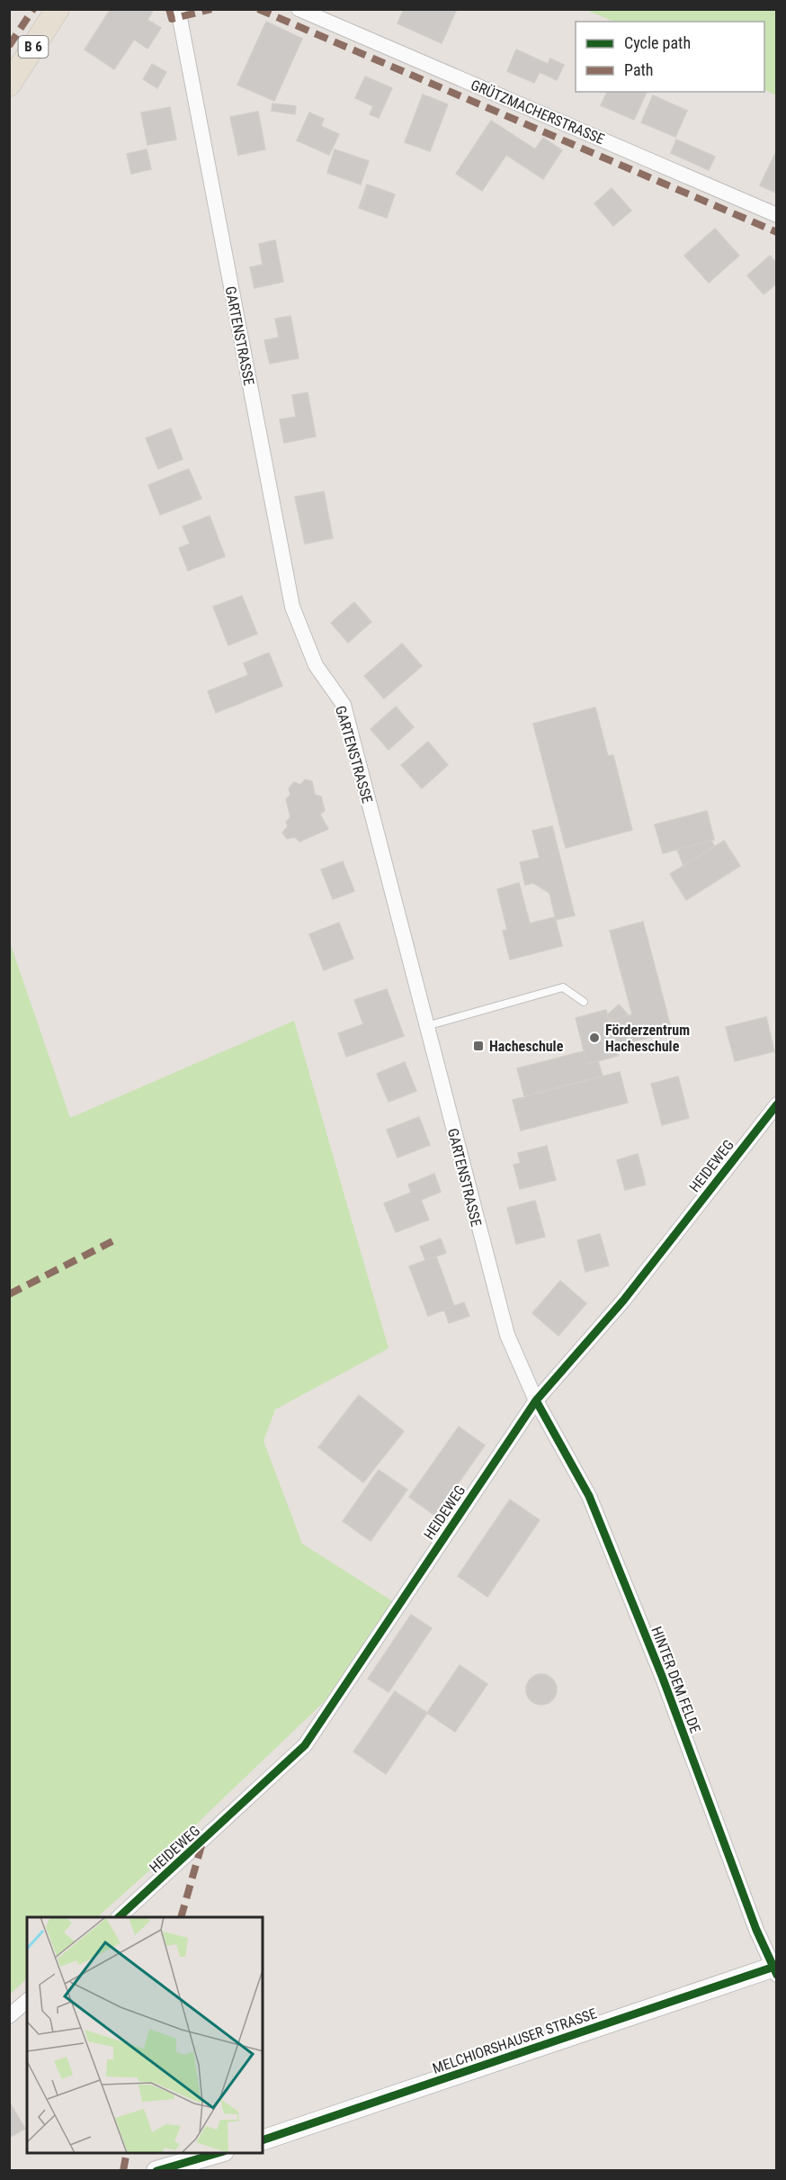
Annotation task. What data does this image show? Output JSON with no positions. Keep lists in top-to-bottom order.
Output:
{
  "streets": {
    "main road": ["B 6"],
    "street": [
      "GRÜTZMACHERSTRASSE",
      "GARTENSTRASSE",
      "HEIDEWEG",
      "HINTER DEM FELDE",
      "MELCHIORSHAUSER STRASSE"
    ]
  },
  "crossings": [
    ["GARTENSTRASSE", "HEIDEWEG"],
    ["GARTENSTRASSE", "HINTER DEM FELDE"],
    ["HEIDEWEG", "HINTER DEM FELDE"],
    ["HINTER DEM FELDE", "MELCHIORSHAUSER STRASSE"]
  ],
  "places": {
    "other": ["Förderzentrum Hacheschule"],
    "transit": ["Hacheschule"]
  },
  "legend": ["Cycle path", "Path"]
}
